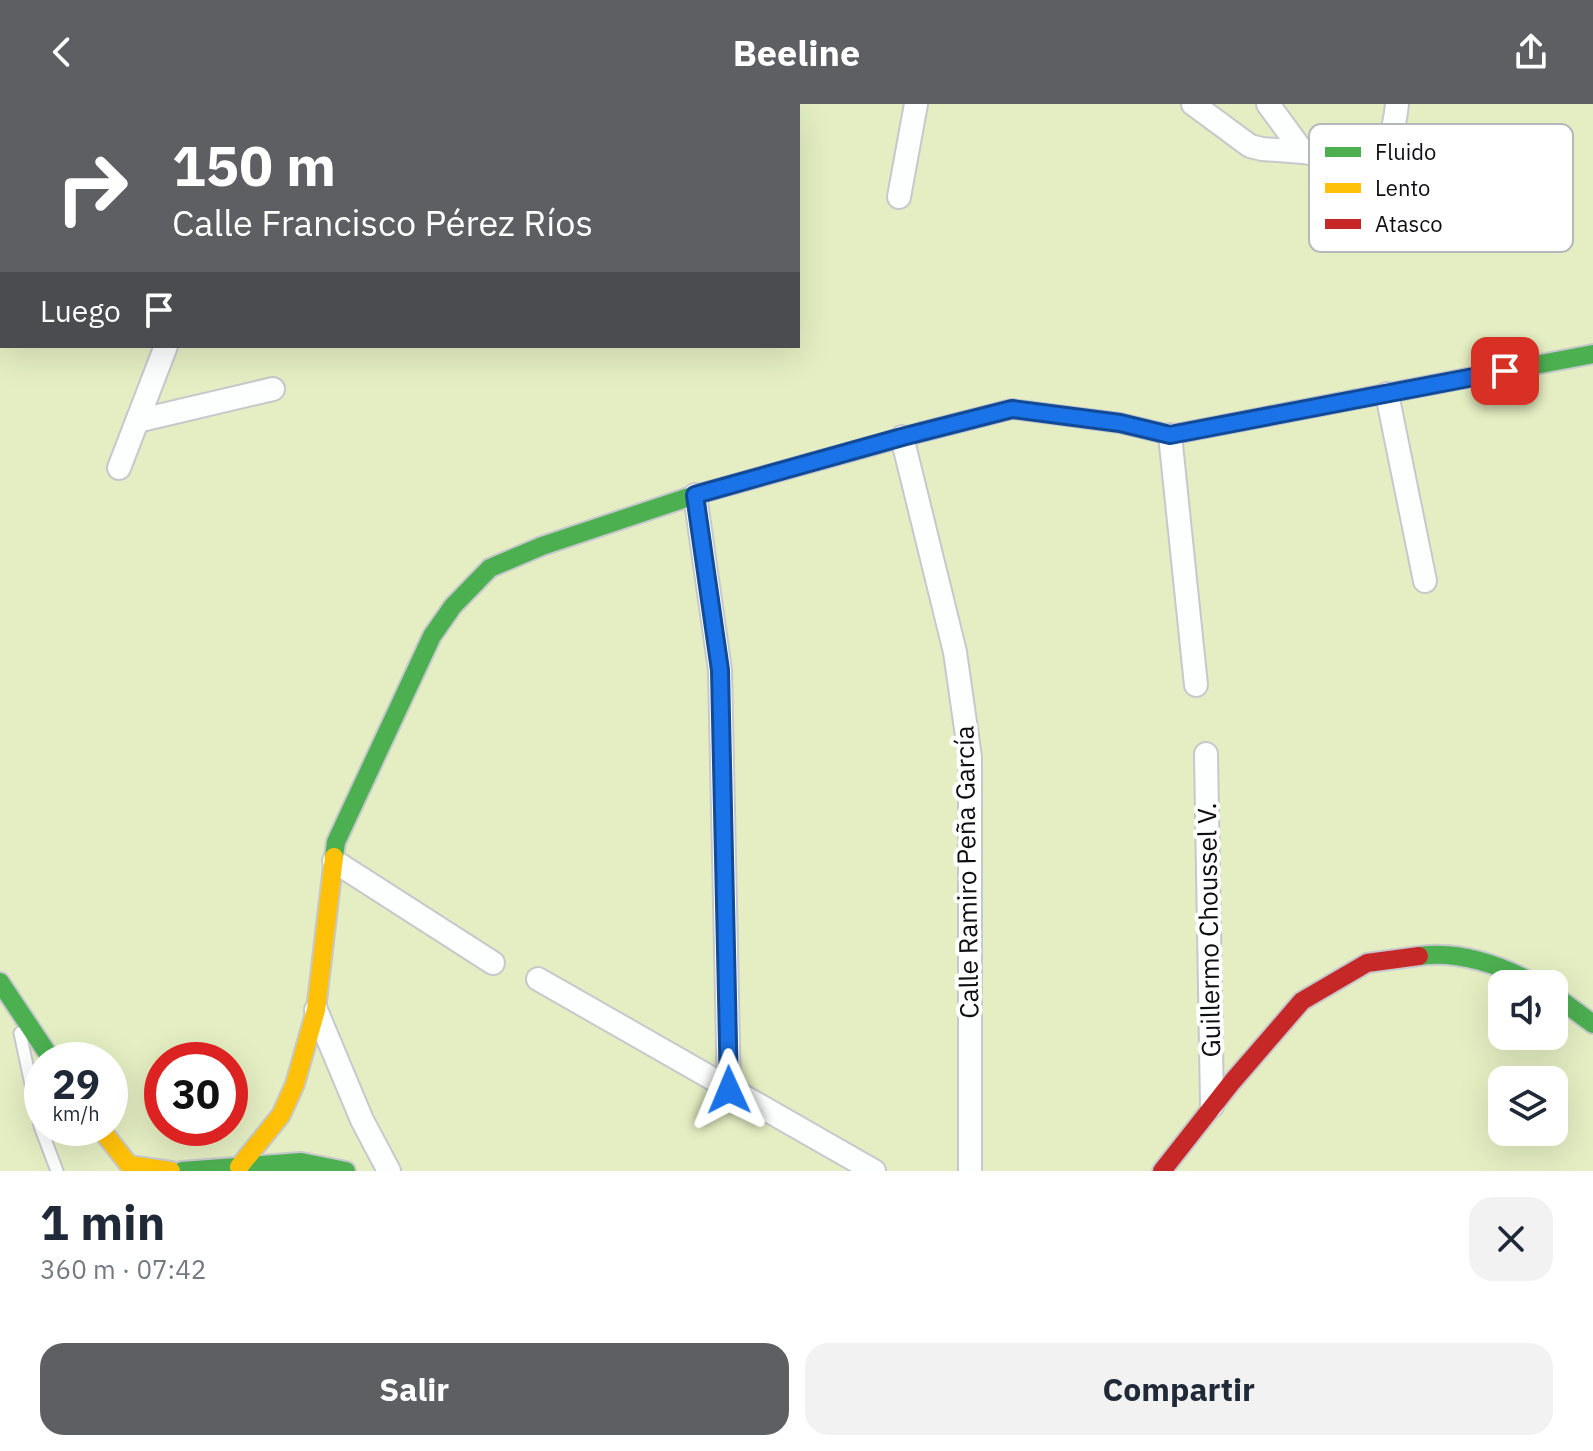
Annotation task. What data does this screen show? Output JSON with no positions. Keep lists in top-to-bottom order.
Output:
{
  "streets": {
    "street": ["Calle Ramiro Peña García", "Guillermo Choussel V."]
  },
  "legend": ["Fluido", "Lento", "Atasco"],
  "page": {
    "header": "Beeline",
    "turn": ["150 m", "Calle Francisco Pérez Ríos"],
    "then": "Luego",
    "speed": "29 km/h",
    "limit": "30",
    "heading": ["1 min", "360 m · 07:42"],
    "buttons": ["Salir", "Compartir"]
  }
}
